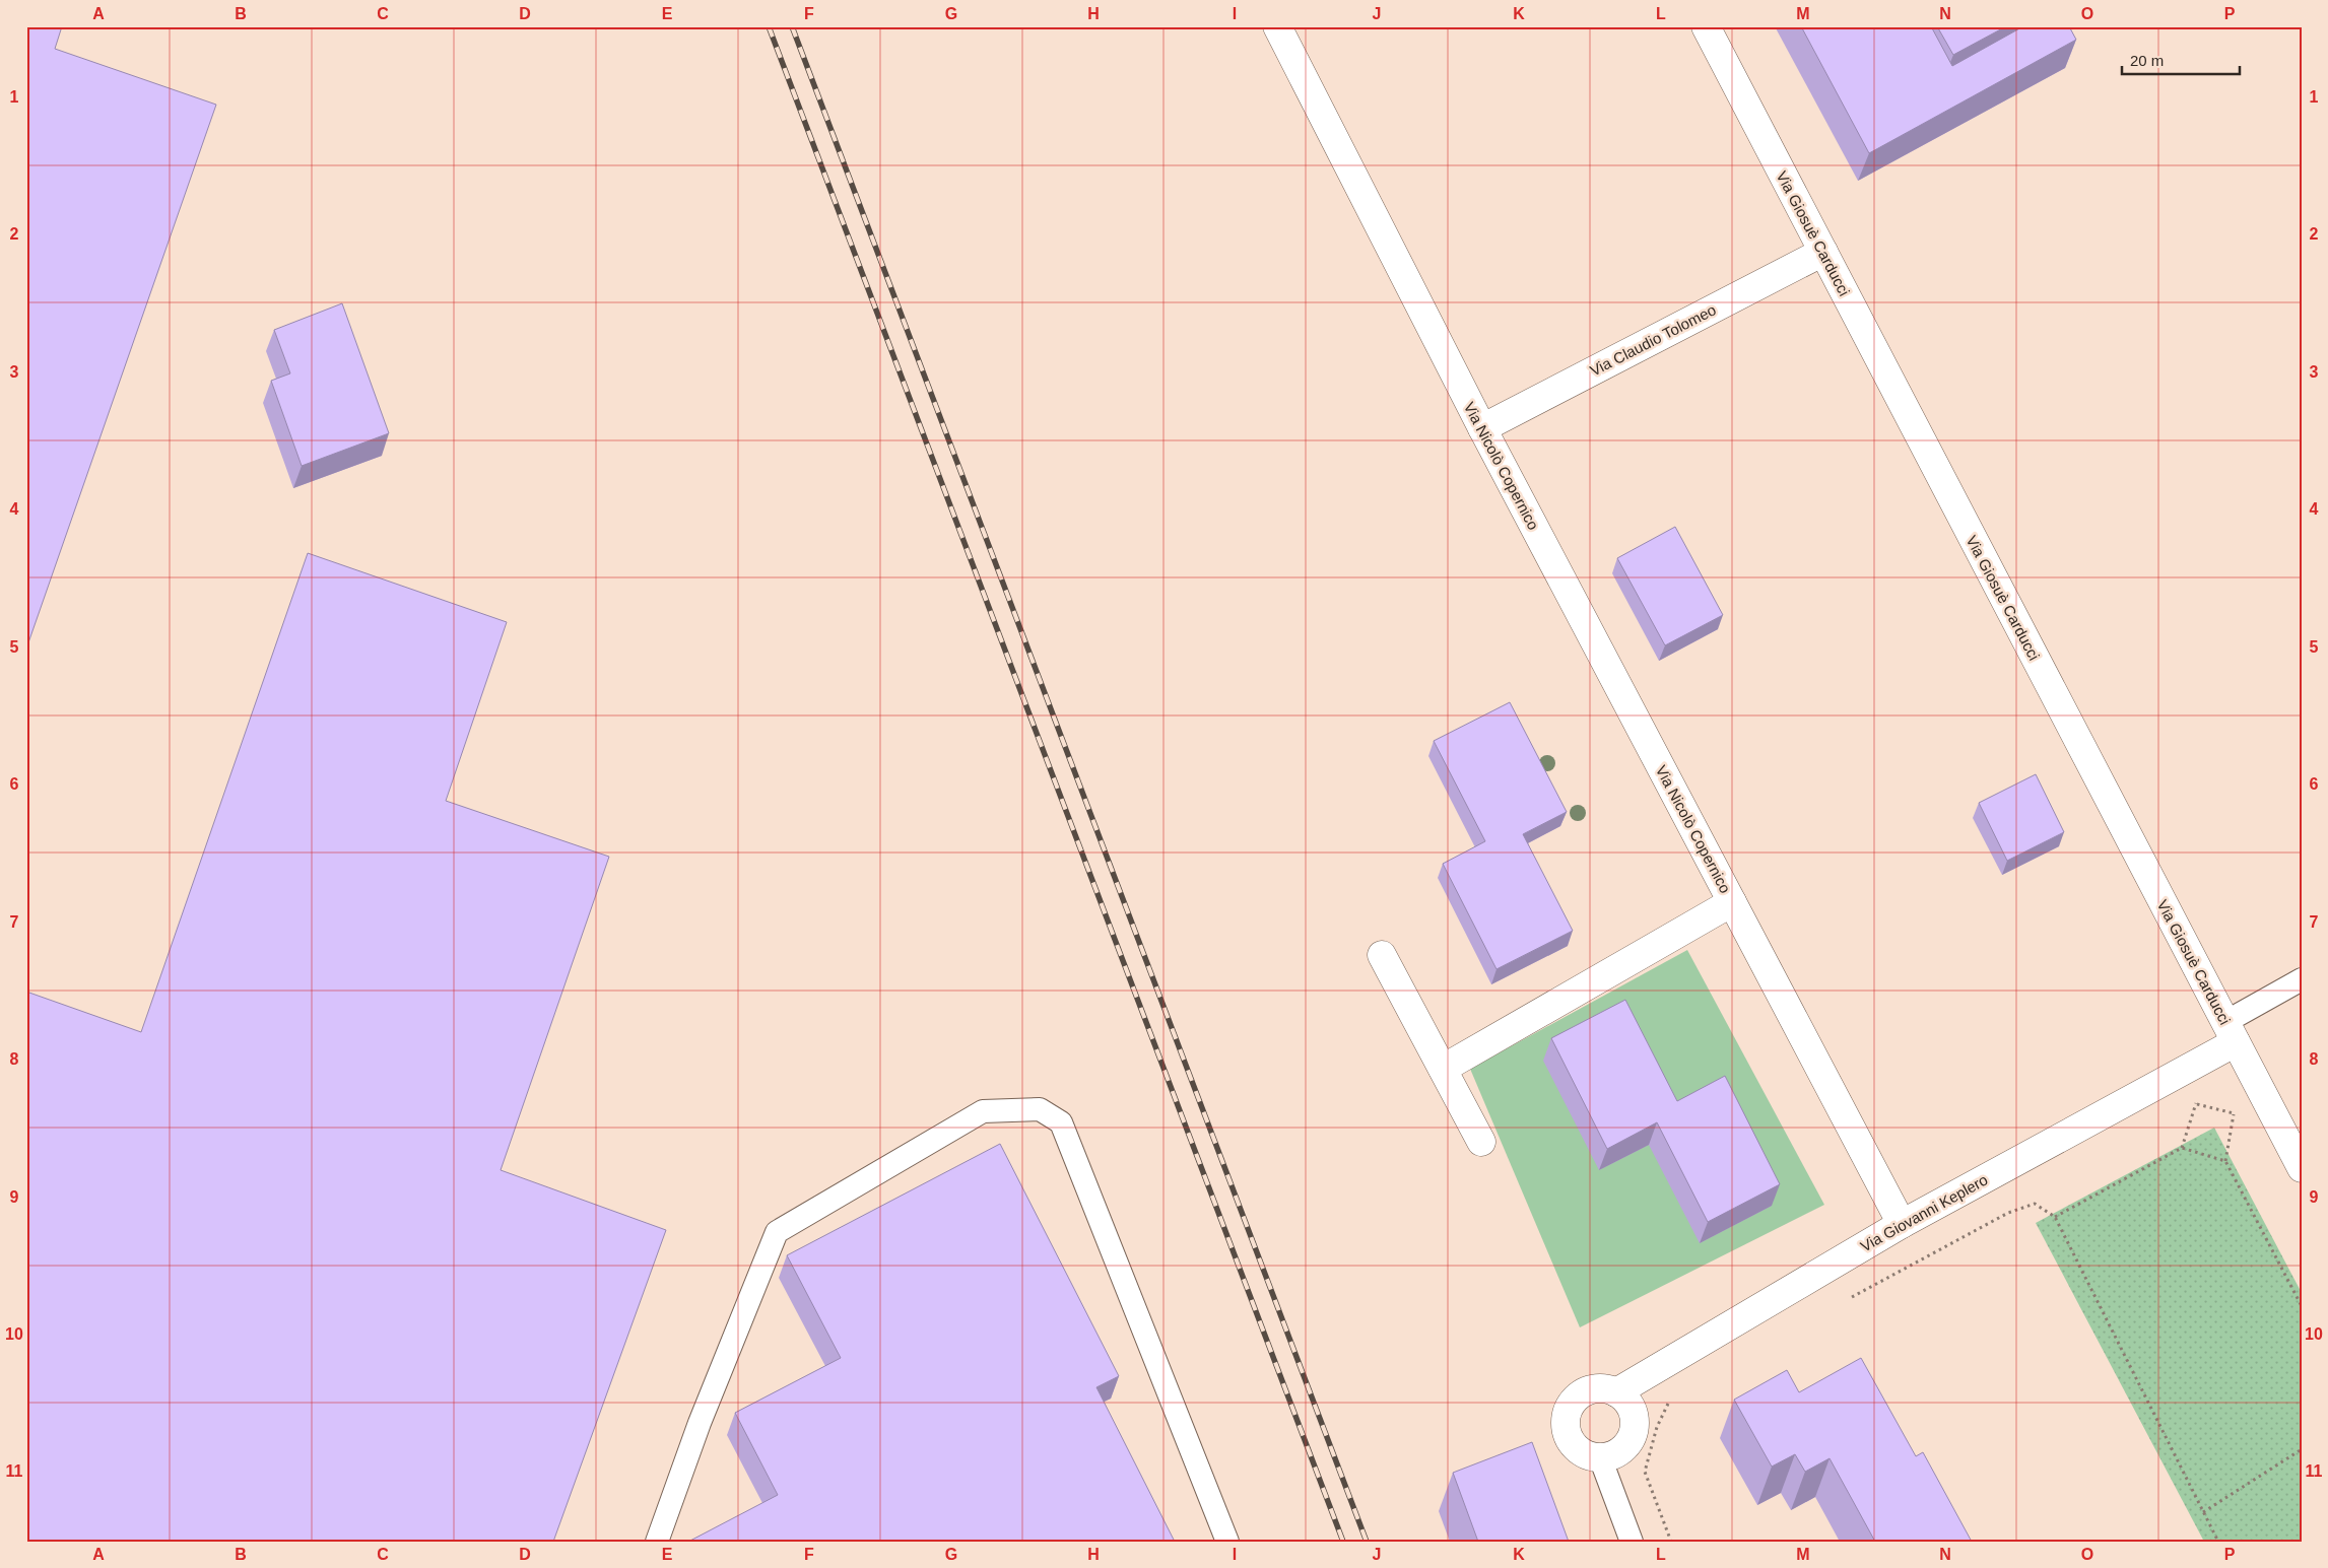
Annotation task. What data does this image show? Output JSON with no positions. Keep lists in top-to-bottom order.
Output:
{
  "streets": {
    "street": [
      "Via Giosuè Carducci",
      "Via Claudio Tolomeo",
      "Via Nicolò Copernico",
      "Via Giovanni Keplero"
    ]
  },
  "crossings": [
    ["Via Giosuè Carducci", "Via Claudio Tolomeo"],
    ["Via Giosuè Carducci", "Via Giovanni Keplero"],
    ["Via Claudio Tolomeo", "Via Nicolò Copernico"],
    ["Via Nicolò Copernico", "Via Giovanni Keplero"]
  ],
  "scale_bar": "20 m",
  "grid": {
    "columns": [
      "A",
      "B",
      "C",
      "D",
      "E",
      "F",
      "G",
      "H",
      "I",
      "J",
      "K",
      "L",
      "M",
      "N",
      "O",
      "P"
    ],
    "rows": [
      "1",
      "2",
      "3",
      "4",
      "5",
      "6",
      "7",
      "8",
      "9",
      "10",
      "11"
    ]
  }
}
